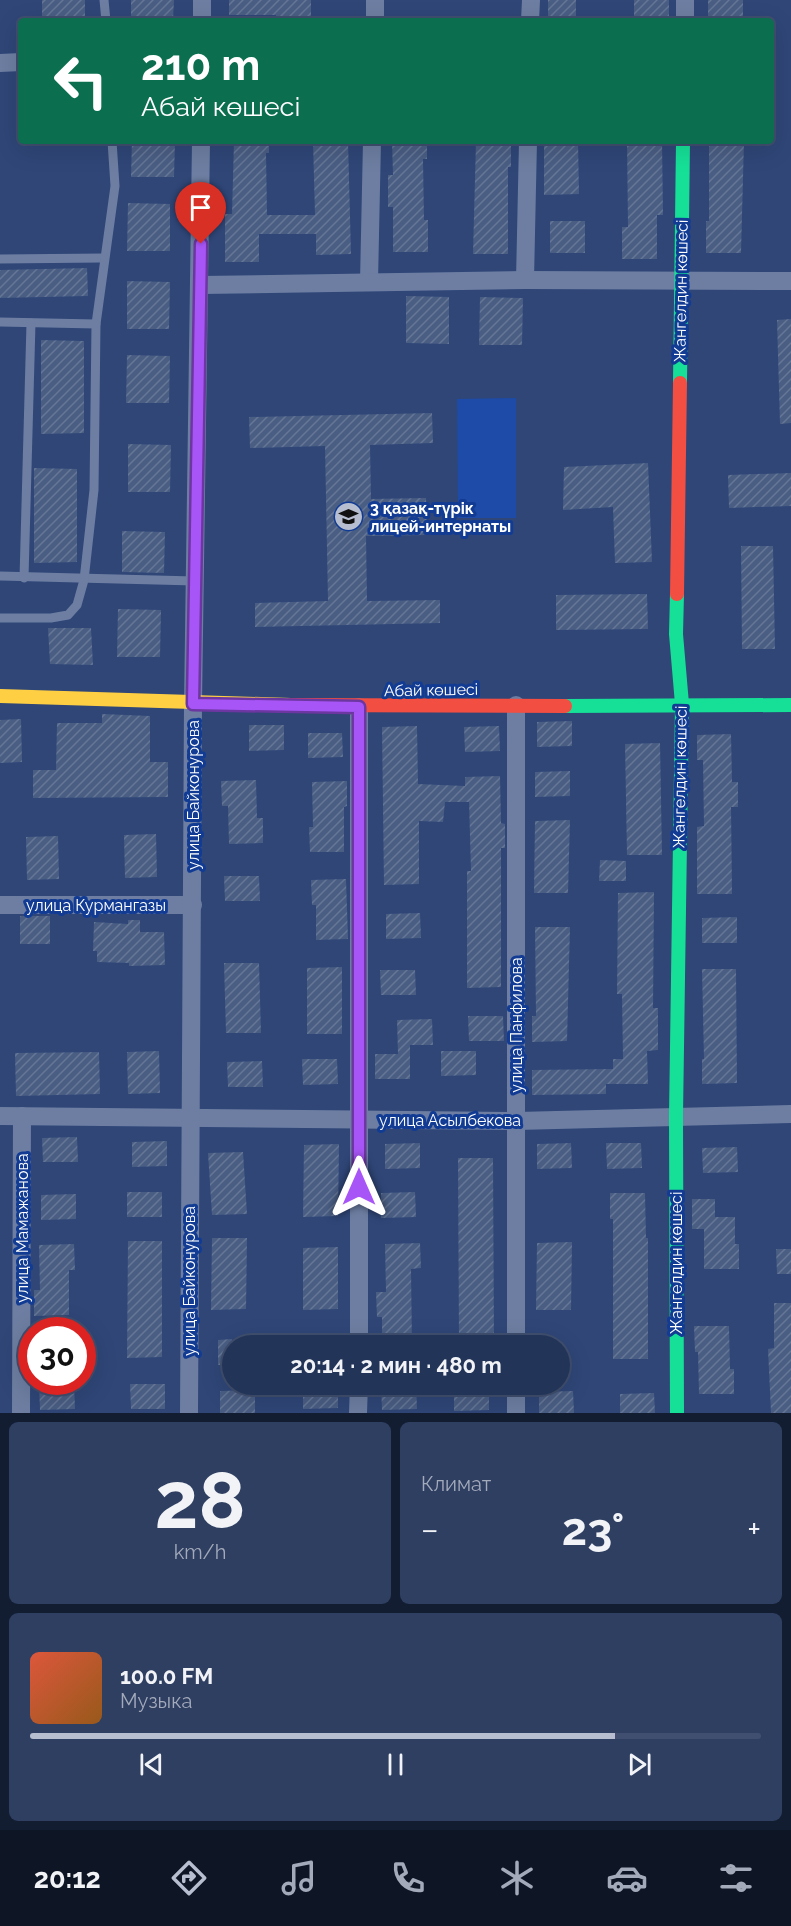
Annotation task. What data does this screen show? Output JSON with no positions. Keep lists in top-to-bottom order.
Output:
{
  "streets": {
    "street": [
      "Жангелдин көшесі",
      "Абай көшесі",
      "улица Байконурова",
      "улица Курмангазы",
      "улица Панфилова",
      "улица Асылбекова",
      "улица Мамажанова"
    ]
  },
  "crossings": [
    ["Жангелдин көшесі", "Абай көшесі"],
    ["Жангелдин көшесі", "улица Асылбекова"],
    ["Абай көшесі", "улица Байконурова"],
    ["Абай көшесі", "улица Панфилова"],
    ["улица Байконурова", "улица Курмангазы"],
    ["улица Байконурова", "улица Асылбекова"],
    ["улица Панфилова", "улица Асылбекова"],
    ["улица Асылбекова", "улица Мамажанова"]
  ],
  "places": {
    "school or university": ["3 қазақ-түрік лицей-интернаты"]
  },
  "page": {
    "turn": ["210 m", "Абай көшесі"],
    "limit": "30",
    "trip": "20:14 · 2 мин · 480 m",
    "tile": [
      ["28", "km/h"],
      "Климат"
    ],
    "heat": ["−", "23°", "+"],
    "song": ["100.0 FM", "Музыка"],
    "tabs": "20:12"
  }
}
